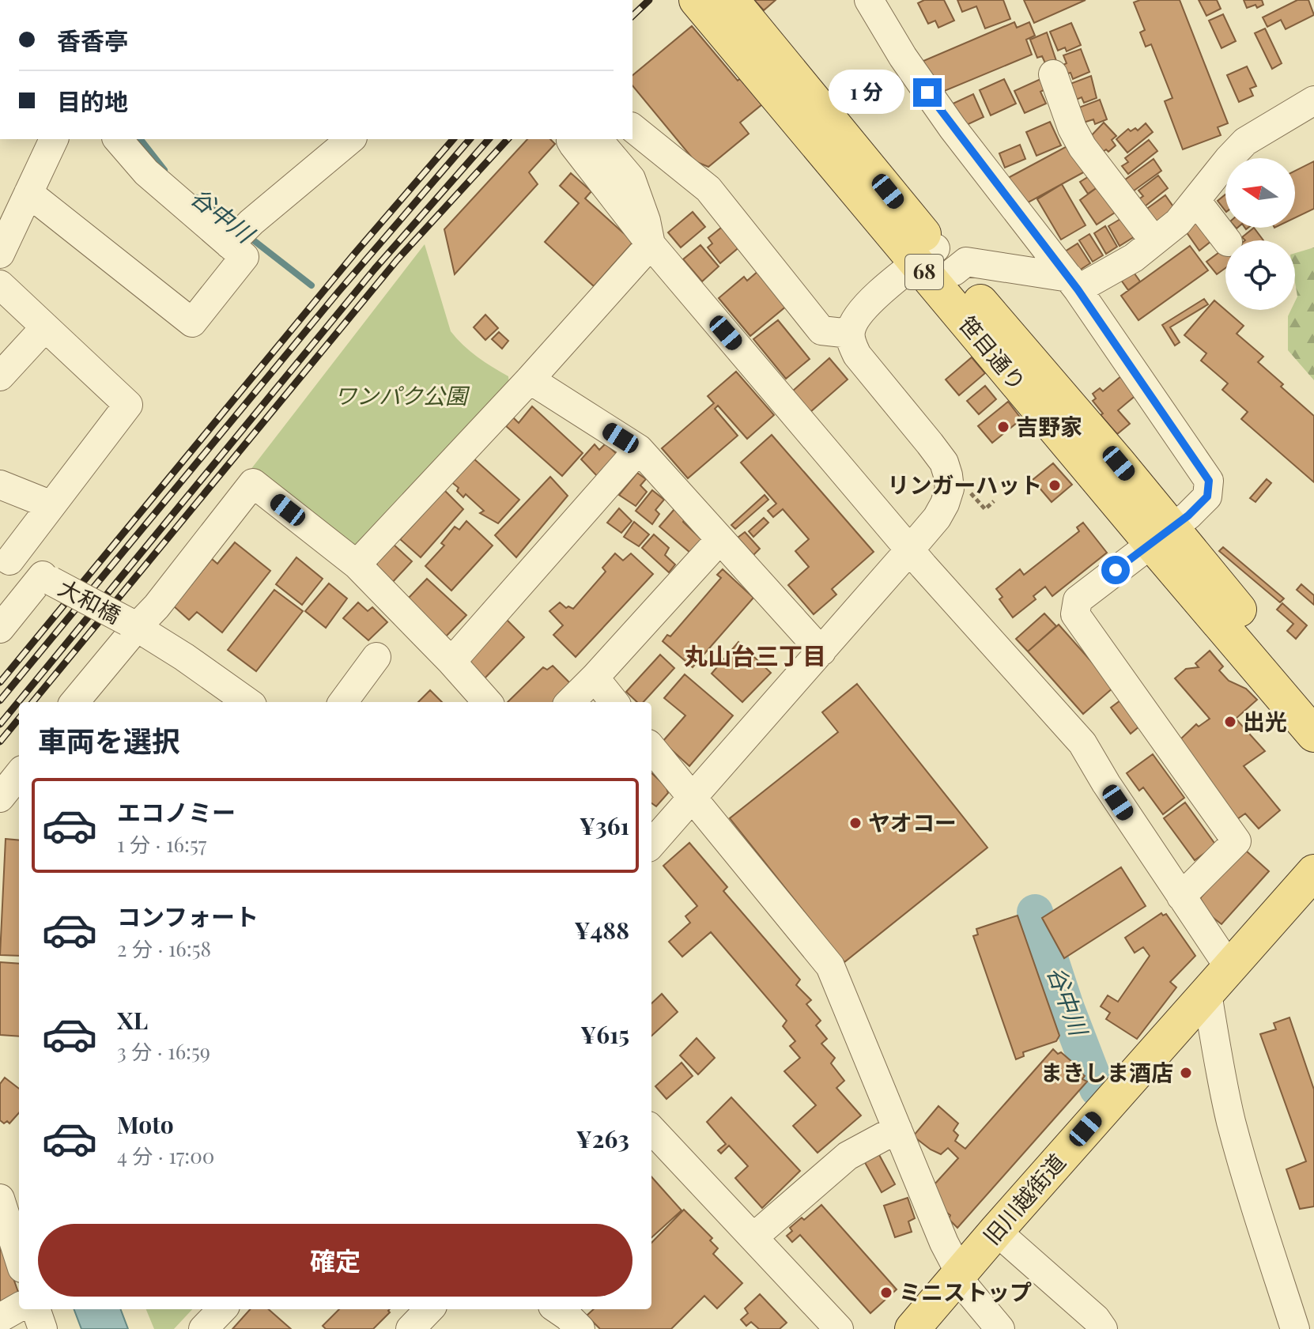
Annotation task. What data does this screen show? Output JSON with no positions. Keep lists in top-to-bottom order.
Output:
{
  "streets": {
    "main road": ["68", "笹目通り", "旧川越街道"],
    "street": ["大和橋"]
  },
  "districts": ["丸山台三丁目"],
  "water": ["谷中川"],
  "parks": ["ワンパク公園"],
  "places": [
    "吉野家",
    "リンガーハット",
    "出光",
    "ヤオコー",
    "まきしま酒店",
    "ミニストップ"
  ],
  "north": "left",
  "page": {
    "banner": ["香香亭", "目的地"],
    "bubble": "1 分",
    "heading": "車両を選択",
    "list": [
      {
        "name": "エコノミー",
        "note": "1 分 · 16:57",
        "value": "¥361"
      },
      {
        "name": "コンフォート",
        "note": "2 分 · 16:58",
        "value": "¥488"
      },
      {
        "name": "XL",
        "note": "3 分 · 16:59",
        "value": "¥615"
      },
      {
        "name": "Moto",
        "note": "4 分 · 17:00",
        "value": "¥263"
      }
    ],
    "buttons": "確定"
  }
}
